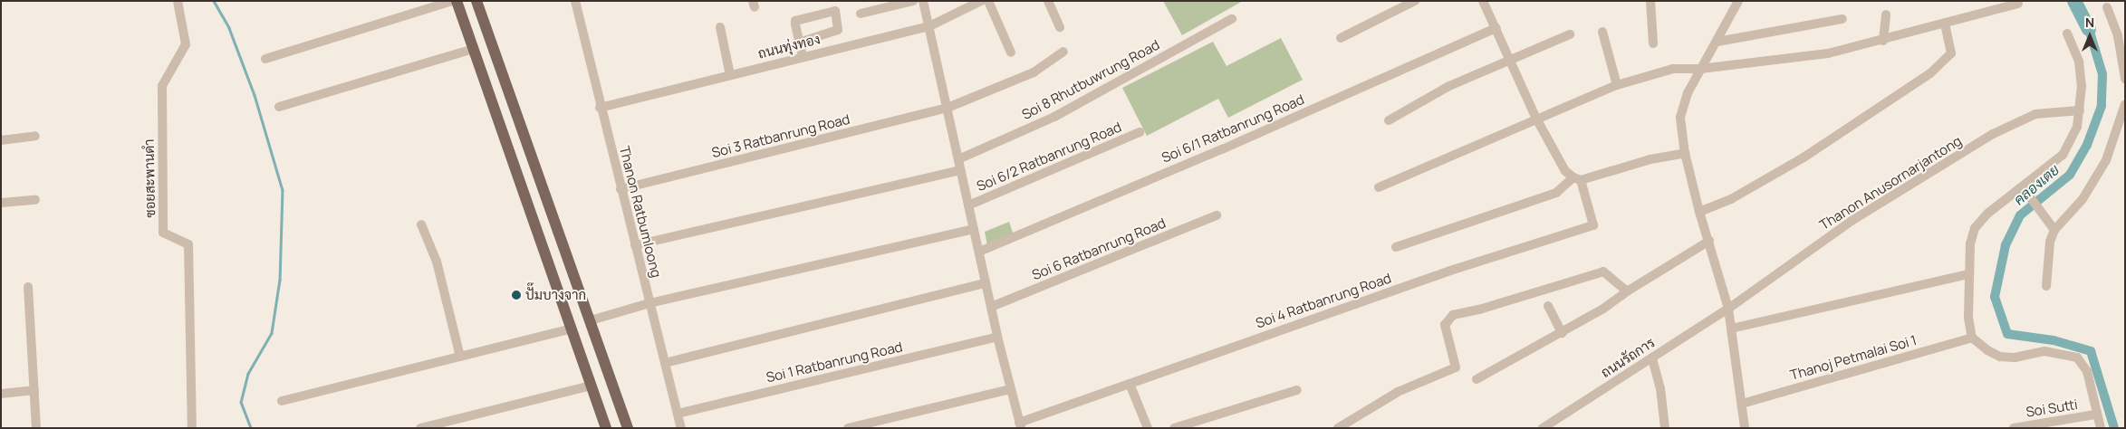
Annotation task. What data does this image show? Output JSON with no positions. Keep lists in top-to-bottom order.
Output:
{
  "streets": {
    "street": [
      "ถนนทุ่งทอง",
      "Soi 8 Rhutbuwrung Road",
      "Soi 6/1 Ratbanrung Road",
      "Soi 3 Ratbanrung Road",
      "Soi 6/2 Ratbanrung Road",
      "ซอยสะพานดำ",
      "Thanon Anusornarjantong",
      "Thanon Ratbumloong",
      "Soi 6 Ratbanrung Road",
      "Soi 4 Ratbanrung Road",
      "ถนนรัถการ",
      "Thanoj Petmalai Soi 1",
      "Soi 1 Ratbanrung Road",
      "Soi Sutti"
    ]
  },
  "crossings": [
    ["ถนนทุ่งทอง", "Thanon Ratbumloong"],
    ["Soi 3 Ratbanrung Road", "Thanon Ratbumloong"],
    ["Thanon Anusornarjantong", "ถนนรัถการ"],
    ["Thanon Ratbumloong", "Soi 1 Ratbanrung Road"]
  ],
  "water": ["คลองเตย"],
  "places": ["ปั๊มบางจาก"],
  "north": "top"
}
